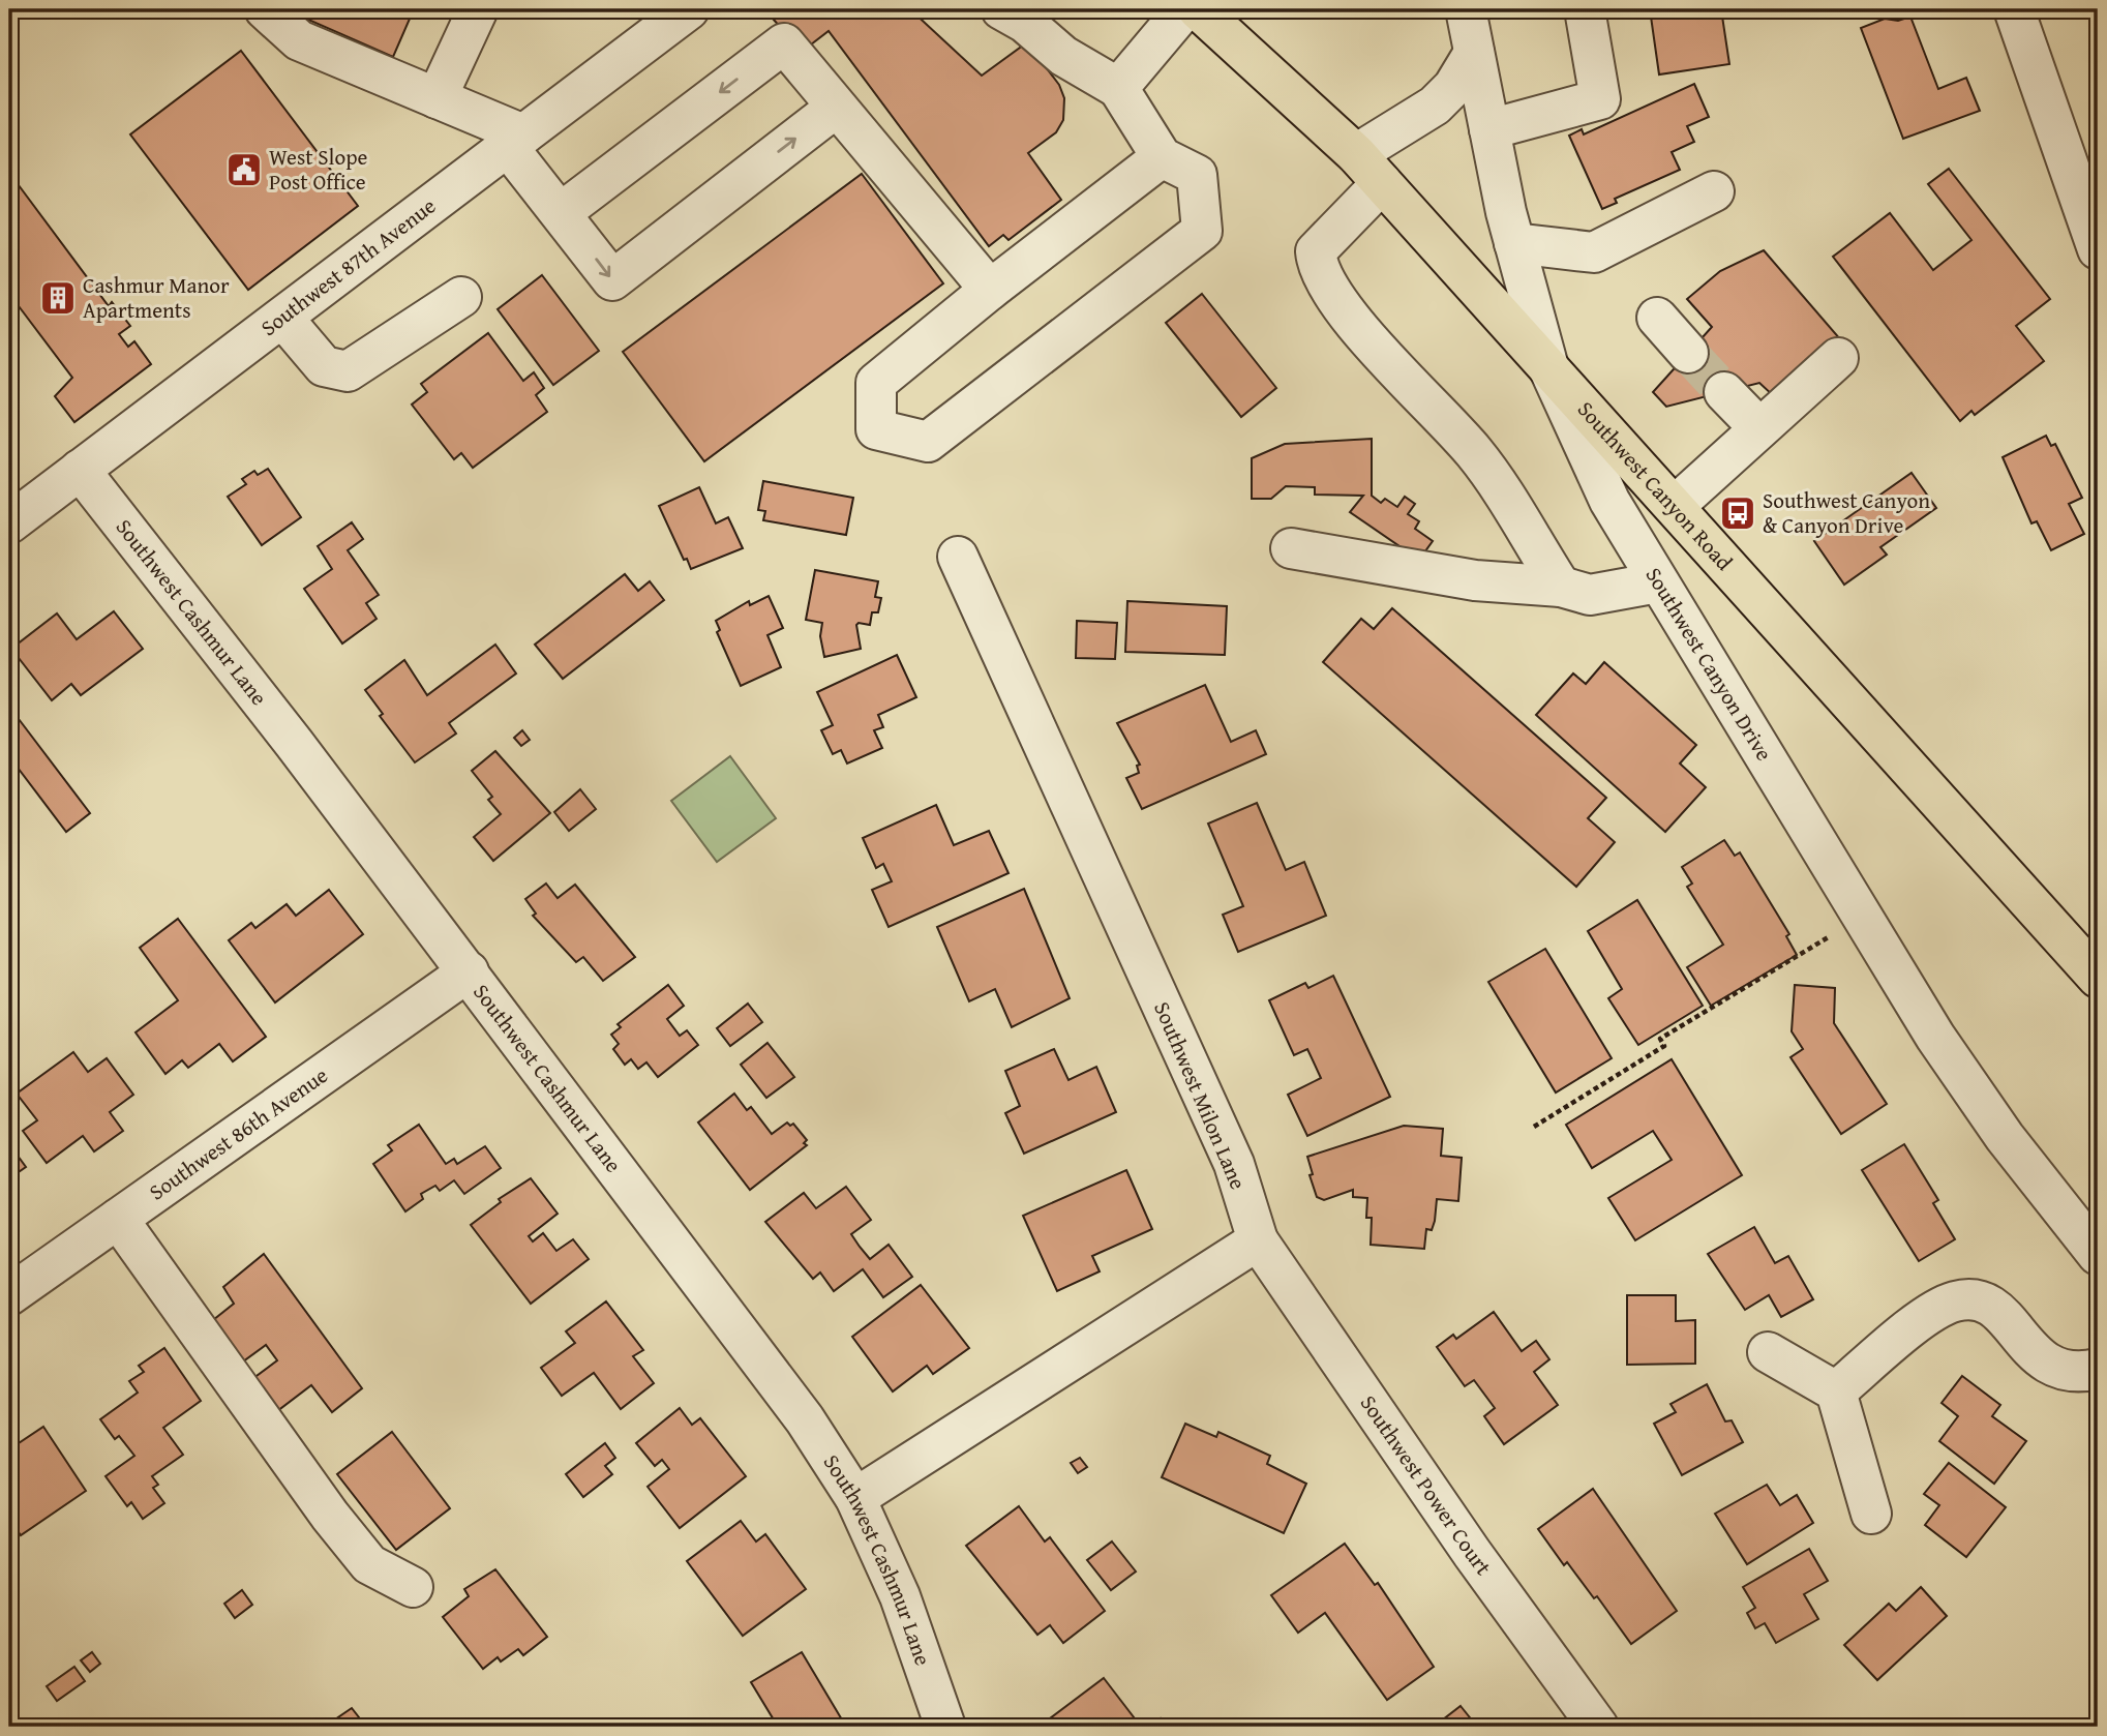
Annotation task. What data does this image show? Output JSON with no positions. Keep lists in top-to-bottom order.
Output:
{
  "streets": {
    "main road": ["Southwest Canyon Road"],
    "street": [
      "Southwest 87th Avenue",
      "Southwest Cashmur Lane",
      "Southwest Canyon Drive",
      "Southwest Milon Lane",
      "Southwest 86th Avenue",
      "Southwest Power Court"
    ]
  },
  "crossings": [
    ["Southwest 87th Avenue", "Southwest Cashmur Lane"],
    ["Southwest Canyon Road", "Southwest Canyon Drive"],
    ["Southwest Cashmur Lane", "Southwest 86th Avenue"],
    ["Southwest Milon Lane", "Southwest Power Court"]
  ],
  "places": {
    "public building": ["West Slope Post Office"],
    "building": ["Cashmur Manor Apartments"],
    "bus stop": ["Southwest Canyon & Canyon Drive"]
  }
}
